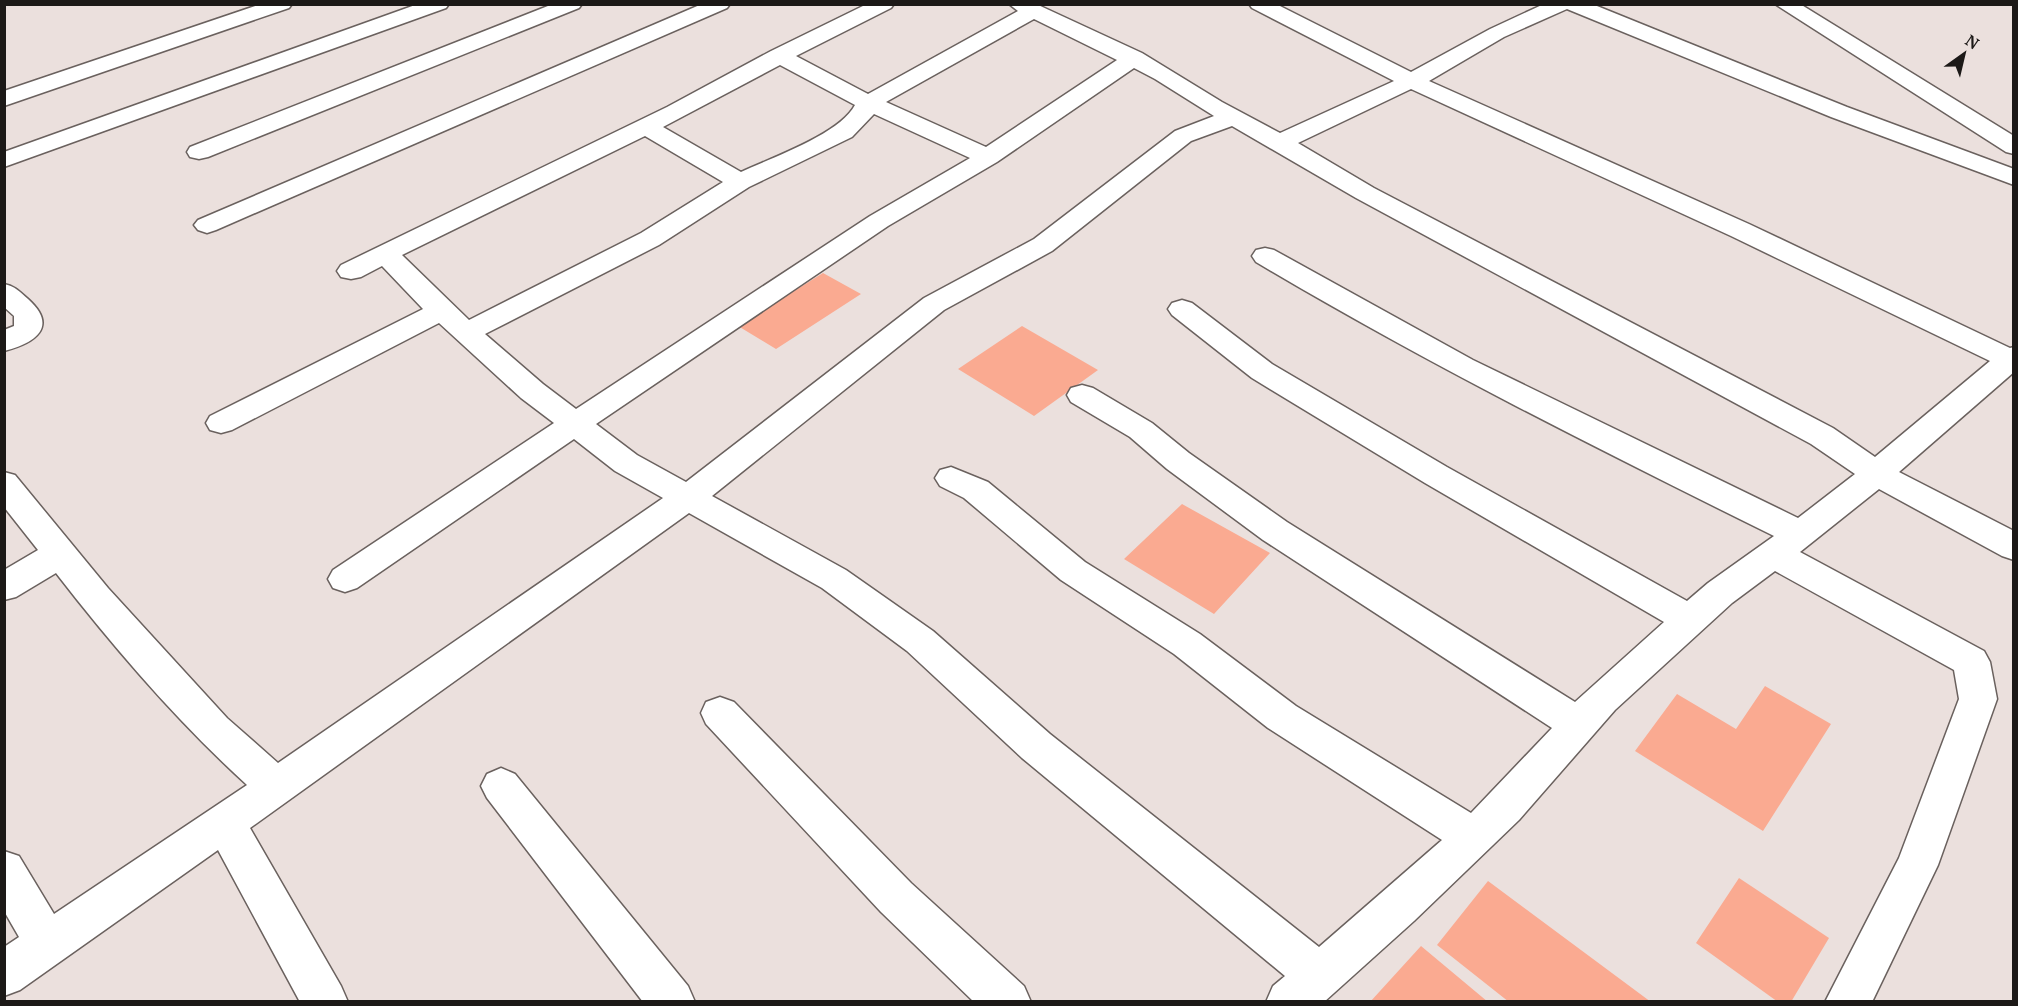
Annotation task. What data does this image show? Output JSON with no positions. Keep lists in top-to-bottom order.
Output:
{
  "north": "top right"
}
